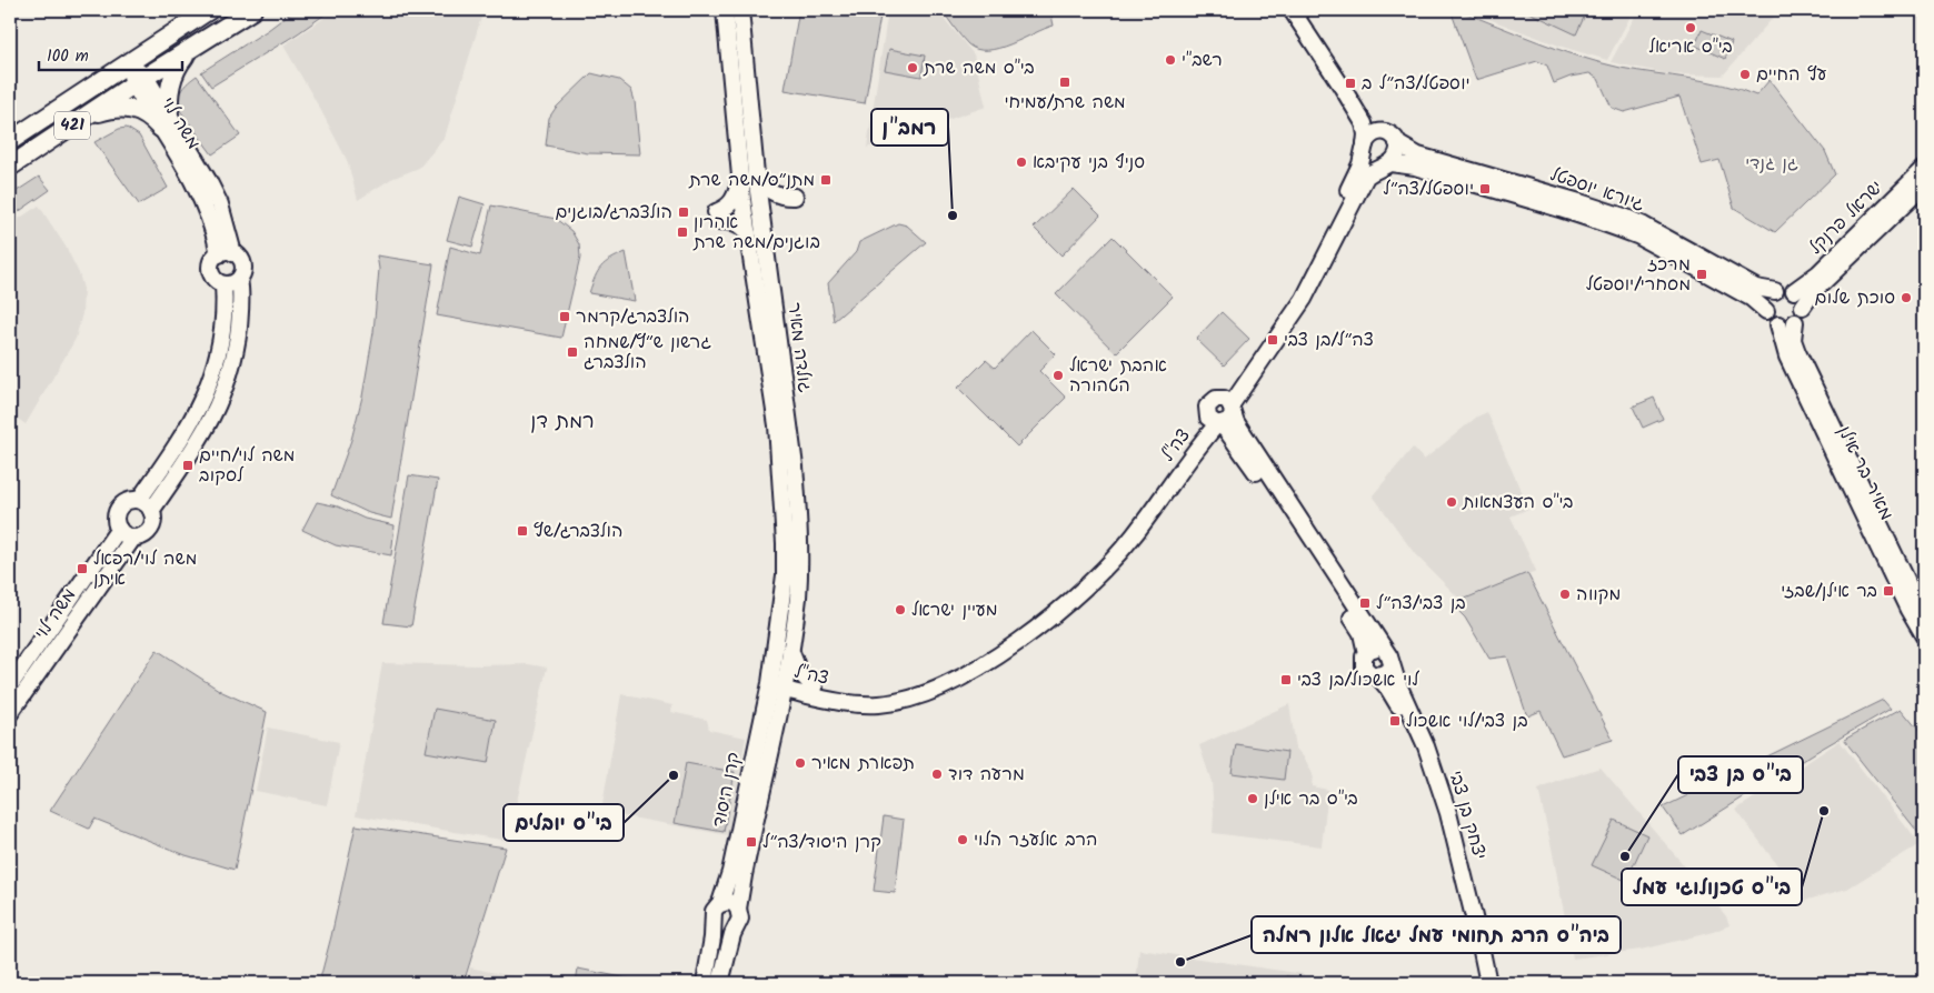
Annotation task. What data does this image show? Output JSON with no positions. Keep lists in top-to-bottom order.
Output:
{
  "streets": {
    "main road": ["421"],
    "street": [
      "משה לוי",
      "גיורא יוספטל",
      "ישראל פרנקל",
      "גולדה מאיר",
      "צה\"ל",
      "מאיר בר אילן",
      "קרן היסוד",
      "יצחק בן צבי"
    ]
  },
  "crossings": [
    ["משה לוי", "421"],
    ["גיורא יוספטל", "ישראל פרנקל"],
    ["גיורא יוספטל", "מאיר בר אילן"],
    ["ישראל פרנקל", "מאיר בר אילן"],
    ["גולדה מאיר", "צה\"ל"],
    ["גולדה מאיר", "קרן היסוד"],
    ["צה\"ל", "קרן היסוד"]
  ],
  "districts": ["רמת דן"],
  "parks": ["גן גנדי"],
  "places": {
    "other": [
      "בי\"ס אריאל",
      "רשב\"י",
      "בי\"ס משה שרת",
      "עץ החיים",
      "סניף בני עקיבא",
      "רמב\"ן",
      "סוכת שלום",
      "אהבת ישראל הטהורה",
      "בי\"ס העצמאות",
      "מקווה",
      "מעיין ישראל",
      "תפארת מאיר",
      "מרעה דוד",
      "בי\"ס יובלים",
      "בי\"ס בר אילן",
      "בי\"ס טכנולוגי עמל",
      "הרב אלעזר הלוי",
      "בי\"ס בן צבי",
      "ביה\"ס הרב תחומי עמל יגאל אלון רמלה"
    ],
    "transit": [
      "משה שרת/עמיחי",
      "יוספטל/צה״ל ב",
      "מתנ״ס/משה שרת",
      "יוספטל/צה״ל",
      "הולצברג/בוגנים",
      "אהרון בוגנים/משה שרת",
      "מרכז מסחרי/יוספטל",
      "הולצברג/קרמר",
      "צה״ל/בן צבי",
      "גרשון ש״ץ/שמחה הולצברג",
      "משה לוי/חיים לסקוב",
      "הולצברג/שץ",
      "משה לוי/רפאל איתן",
      "בר אילן/שבזי",
      "בן צבי/צה״ל",
      "לוי אשכול/בן צבי",
      "בן צבי/לוי אשכול",
      "קרן היסוד/צה״ל"
    ]
  },
  "scale_bar": "100 m"
}
